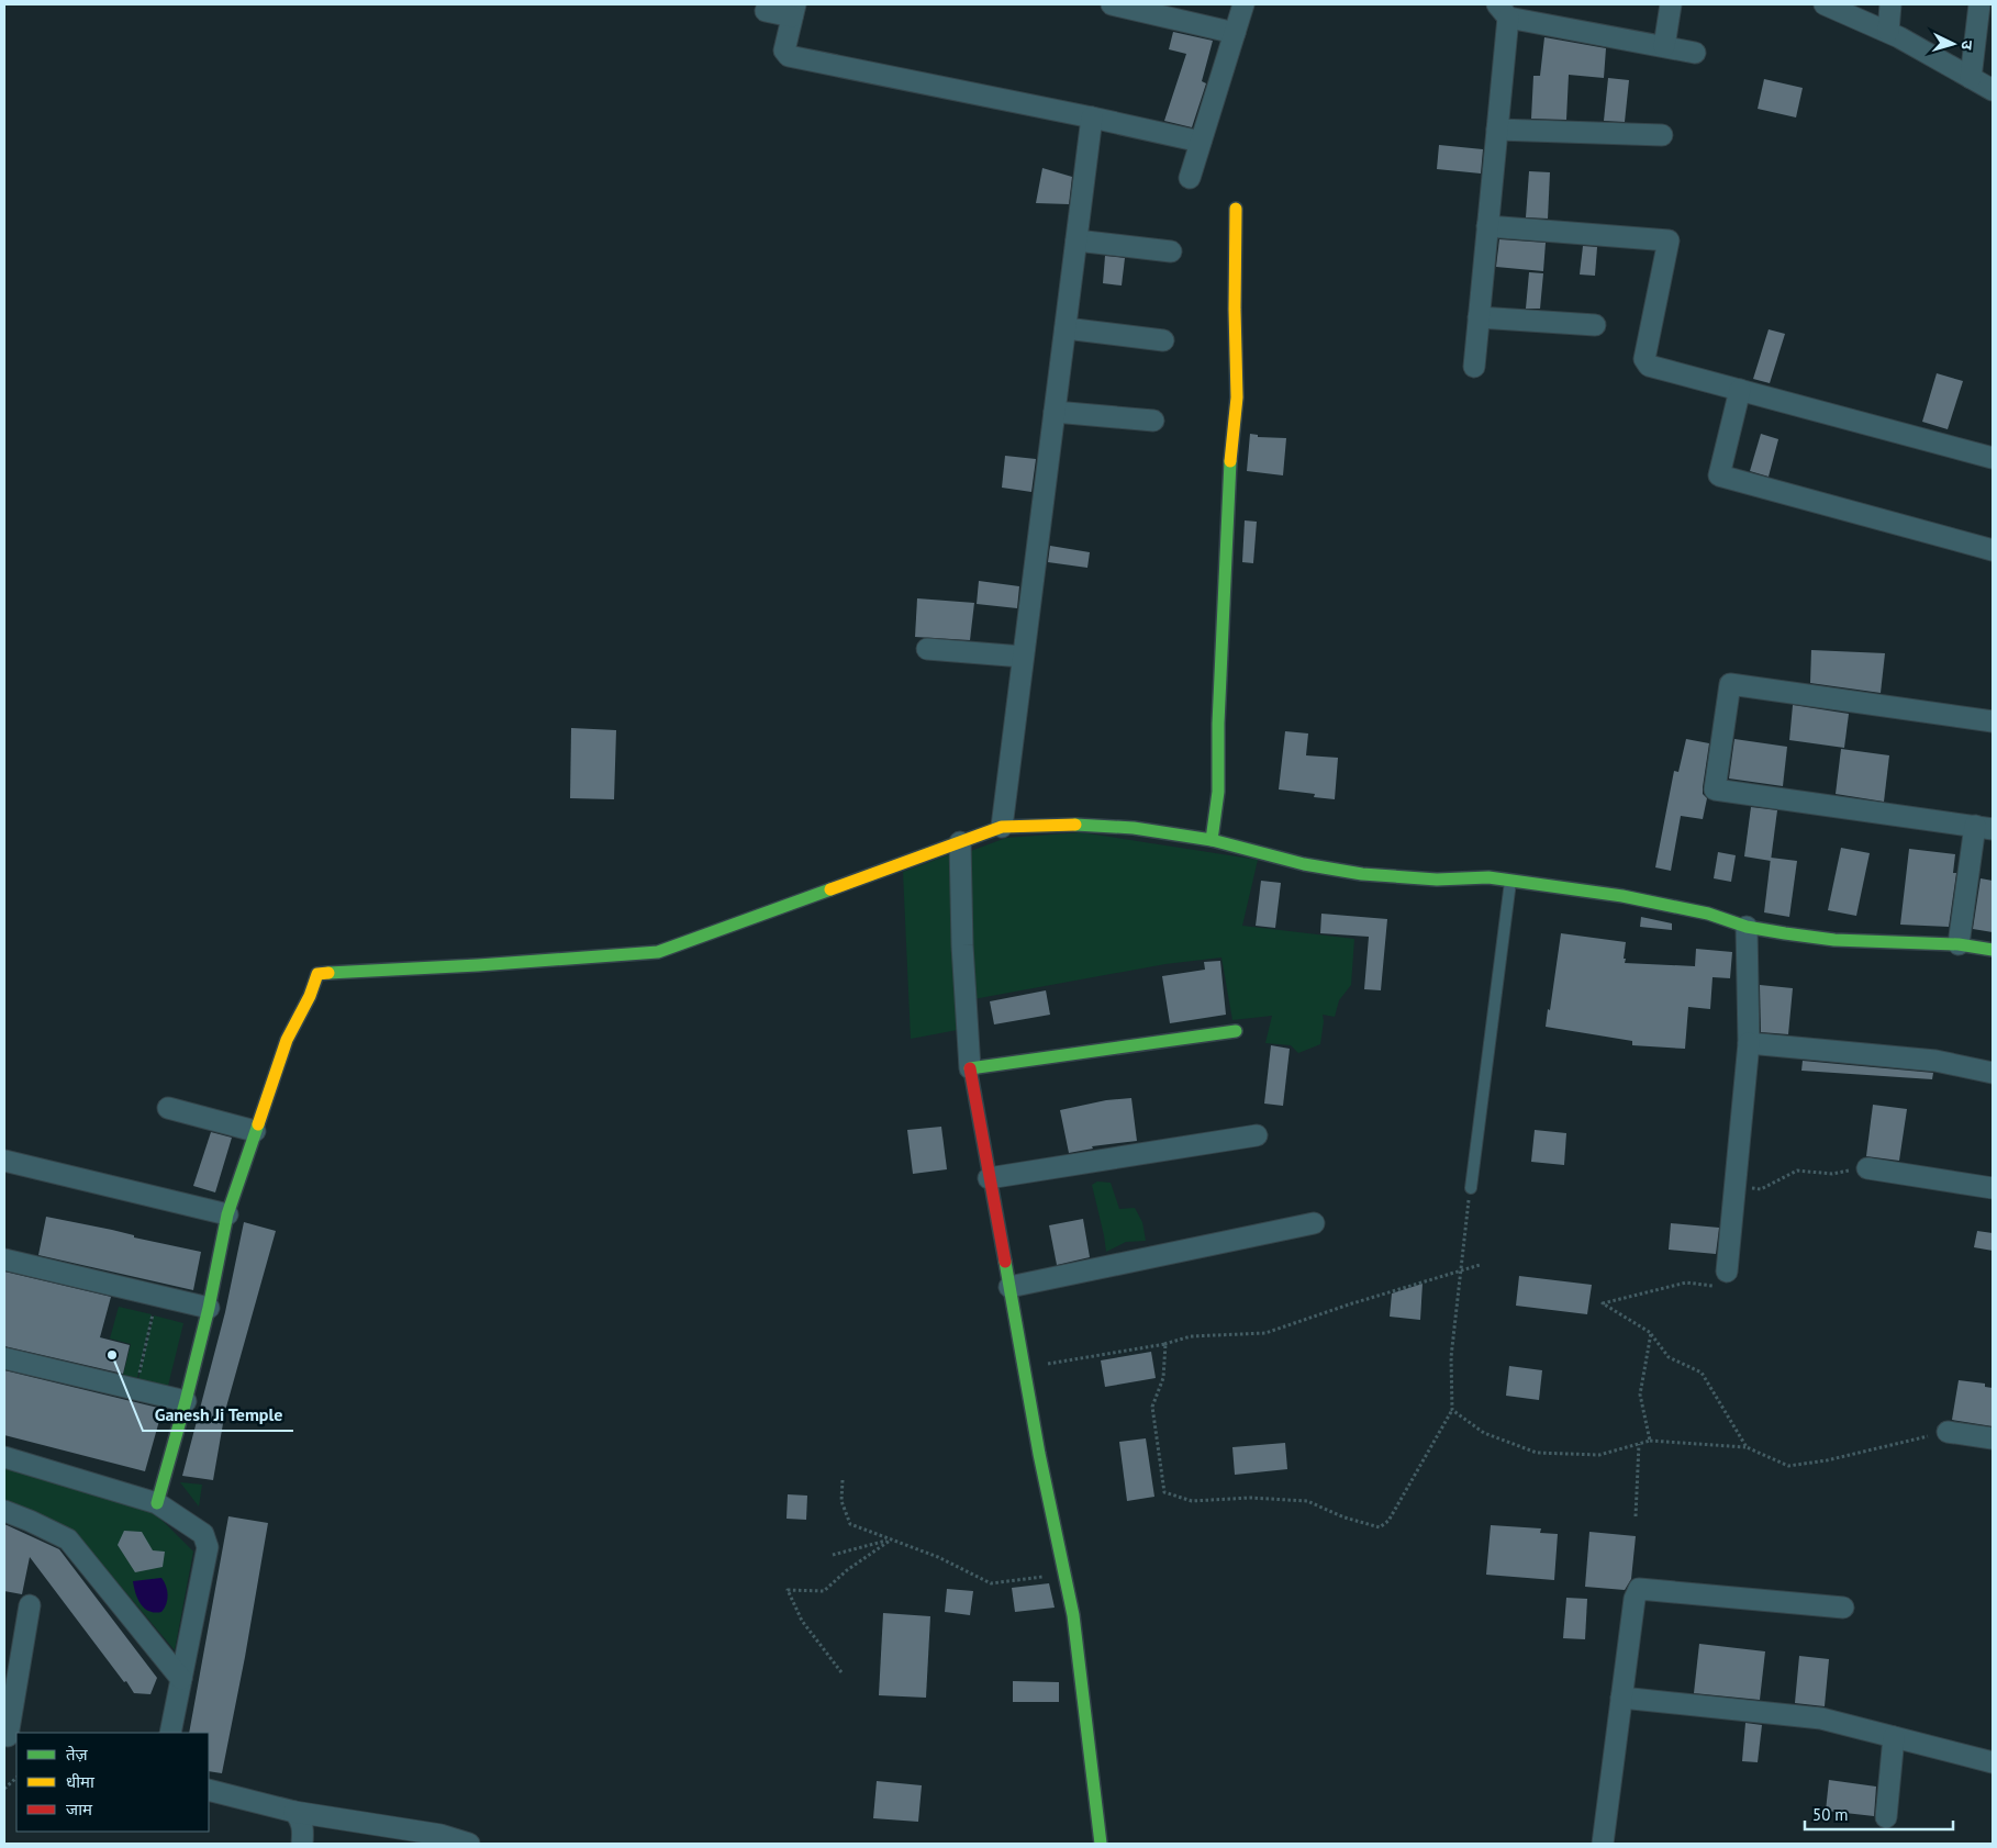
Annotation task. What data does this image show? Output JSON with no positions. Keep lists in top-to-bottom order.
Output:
{
  "places": ["Ganesh Ji Temple"],
  "legend": ["तेज़", "धीमा", "जाम"],
  "scale_bar": "50 m",
  "north": "right"
}
